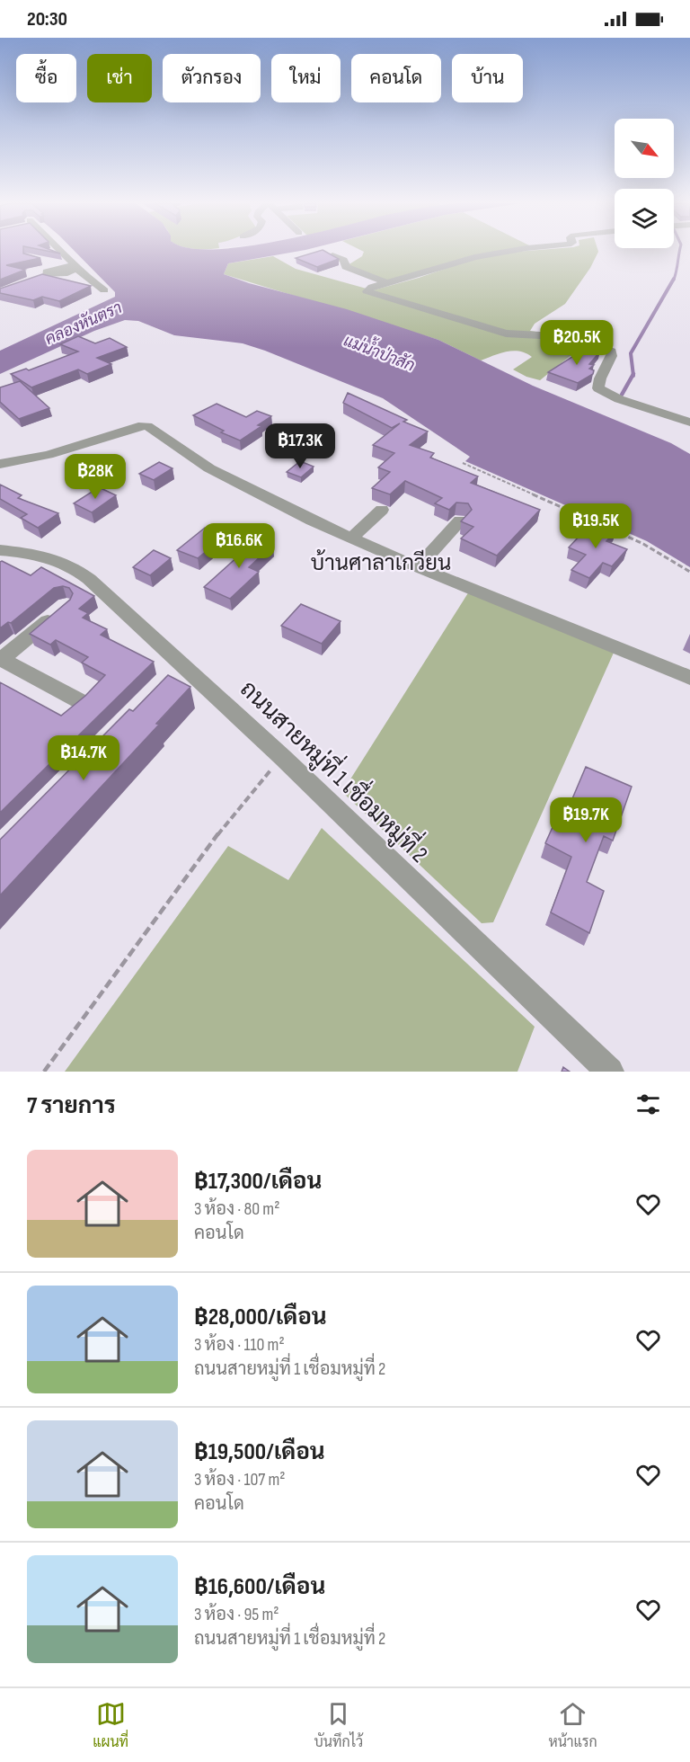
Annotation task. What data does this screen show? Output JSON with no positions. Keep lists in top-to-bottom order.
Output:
{
  "streets": {
    "street": ["ถนนสายหมู่ที่ 1 เชื่อมหมู่ที่ 2"]
  },
  "districts": ["บ้านศาลาเกวียน"],
  "water": ["คลองหันตรา", "แม่น้ำป่าสัก"],
  "north": "bottom right",
  "page": {
    "status": "20:30",
    "chip": [
      "ซื้อ",
      "เช่า",
      "ตัวกรอง",
      "ใหม่",
      "คอนโด",
      "บ้าน"
    ],
    "price": [
      "฿20.5K",
      "฿17.3K",
      "฿28K",
      "฿19.5K",
      "฿16.6K",
      "฿14.7K",
      "฿19.7K"
    ],
    "heading": "7 รายการ",
    "list": [
      {
        "name": "฿17,300/เดือน",
        "note": "3 ห้อง · 80 m² · คอนโด"
      },
      {
        "name": "฿28,000/เดือน",
        "note": "3 ห้อง · 110 m² · ถนนสายหมู่ที่ 1 เชื่อมหมู่ที่ 2"
      },
      {
        "name": "฿19,500/เดือน",
        "note": "3 ห้อง · 107 m² · คอนโด"
      },
      {
        "name": "฿16,600/เดือน",
        "note": "3 ห้อง · 95 m² · ถนนสายหมู่ที่ 1 เชื่อมหมู่ที่ 2"
      }
    ],
    "tabs": ["แผนที่", "บันทึกไว้", "หน้าแรก"]
  }
}
